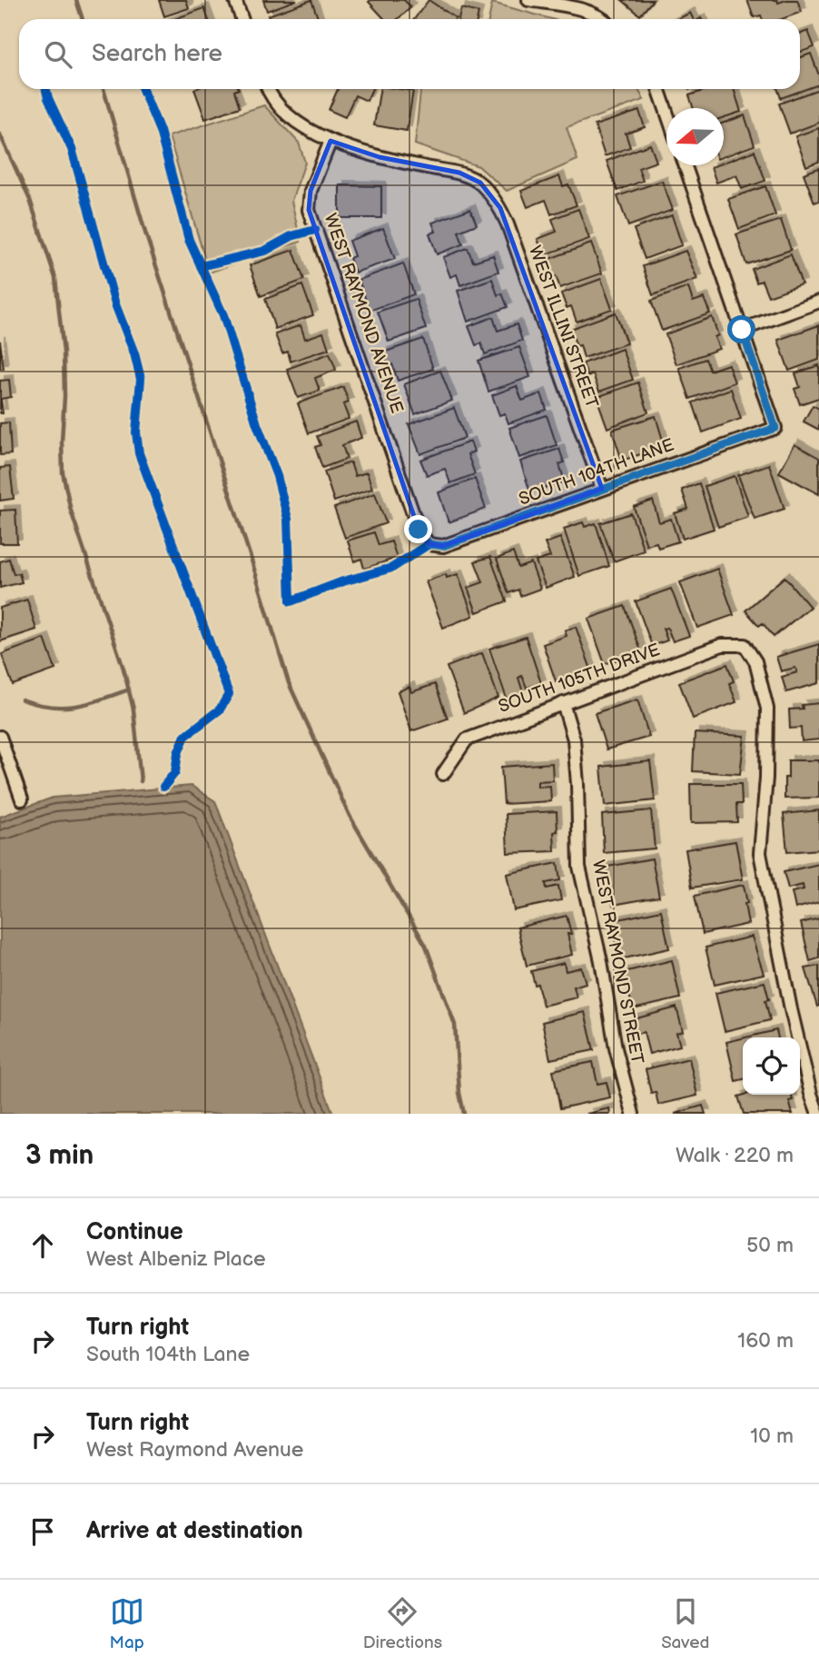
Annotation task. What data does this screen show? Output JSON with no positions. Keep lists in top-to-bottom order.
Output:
{
  "streets": {
    "street": [
      "WEST RAYMOND AVENUE",
      "WEST ILLINI STREET",
      "SOUTH 104TH LANE",
      "SOUTH 105TH DRIVE",
      "WEST RAYMOND STREET"
    ]
  },
  "crossings": [
    ["WEST RAYMOND AVENUE", "WEST ILLINI STREET"],
    ["WEST RAYMOND AVENUE", "SOUTH 104TH LANE"],
    ["WEST ILLINI STREET", "SOUTH 104TH LANE"],
    ["SOUTH 105TH DRIVE", "WEST RAYMOND STREET"]
  ],
  "north": "left",
  "page": {
    "search": "Search here",
    "heading": ["3 min", "Walk · 220 m"],
    "list": [
      ["Continue", "West Albeniz Place", "50 m"],
      ["Turn right", "South 104th Lane", "160 m"],
      ["Turn right", "West Raymond Avenue", "10 m"],
      "Arrive at destination"
    ],
    "nav": ["Map", "Directions", "Saved"]
  }
}
